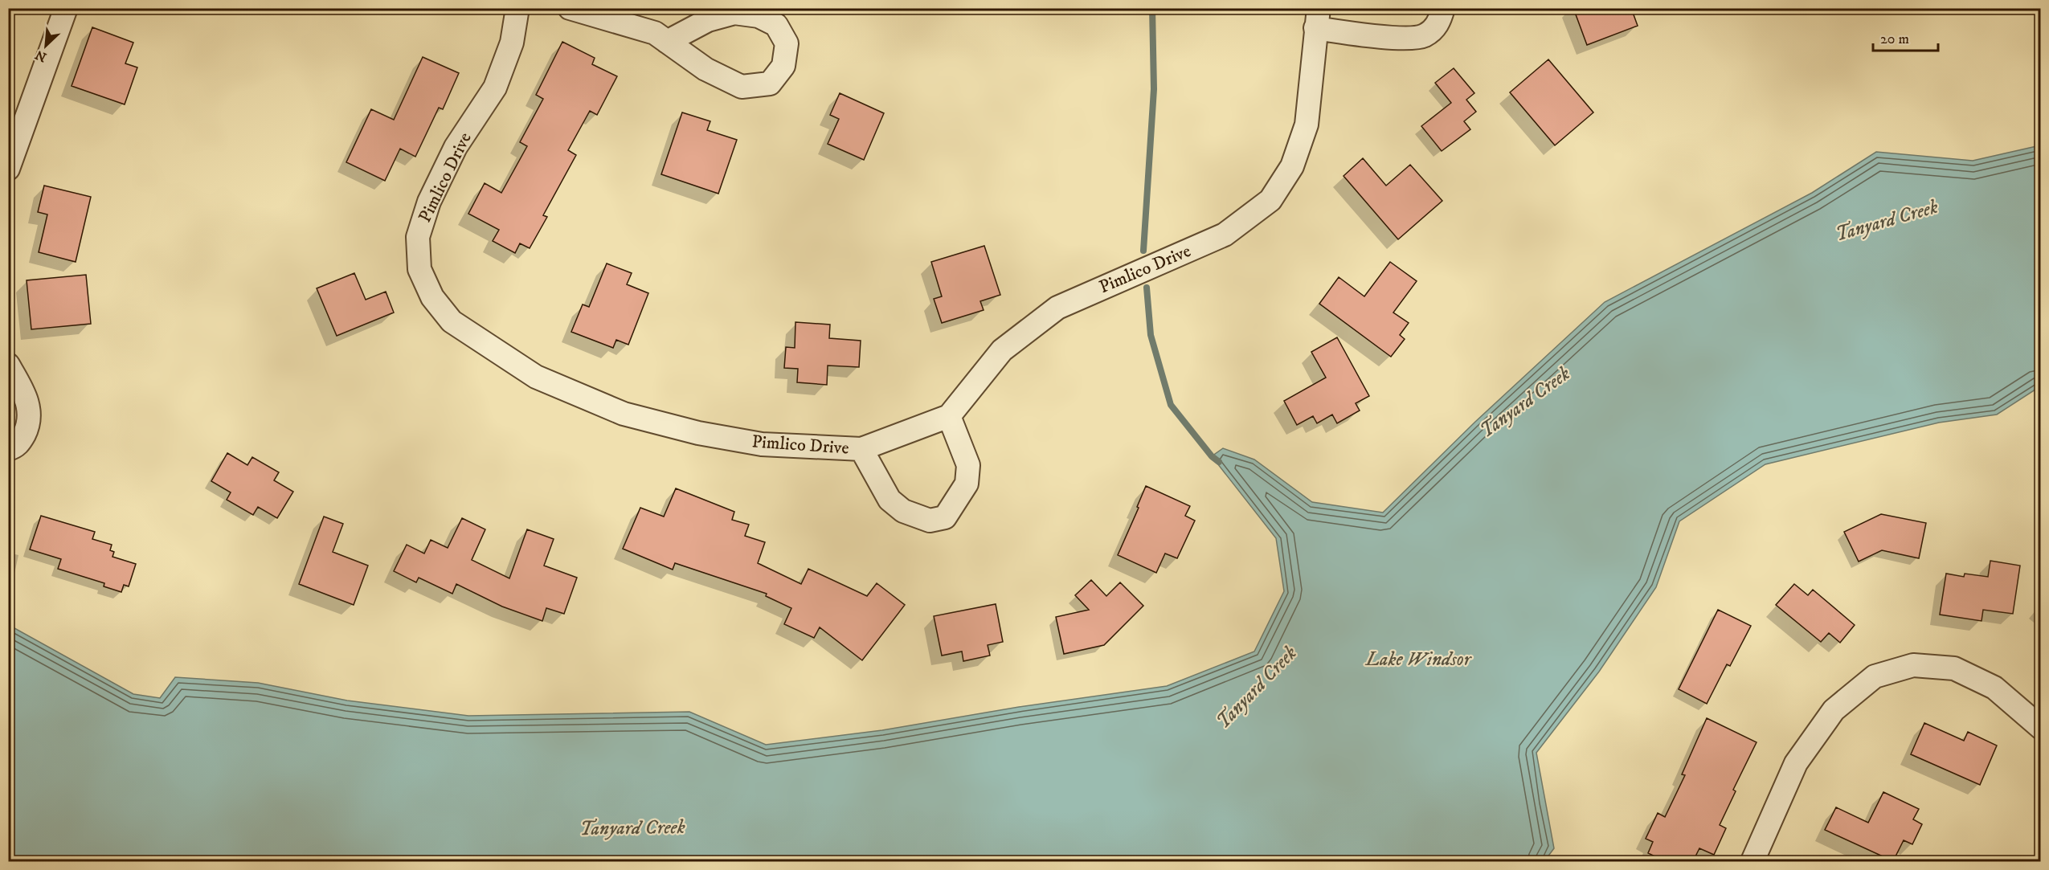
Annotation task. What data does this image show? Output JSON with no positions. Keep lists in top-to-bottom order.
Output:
{
  "streets": {
    "street": ["Pimlico Drive"]
  },
  "water": ["Tanyard Creek", "Lake Windsor"],
  "scale_bar": "20 m",
  "north": "bottom left"
}
